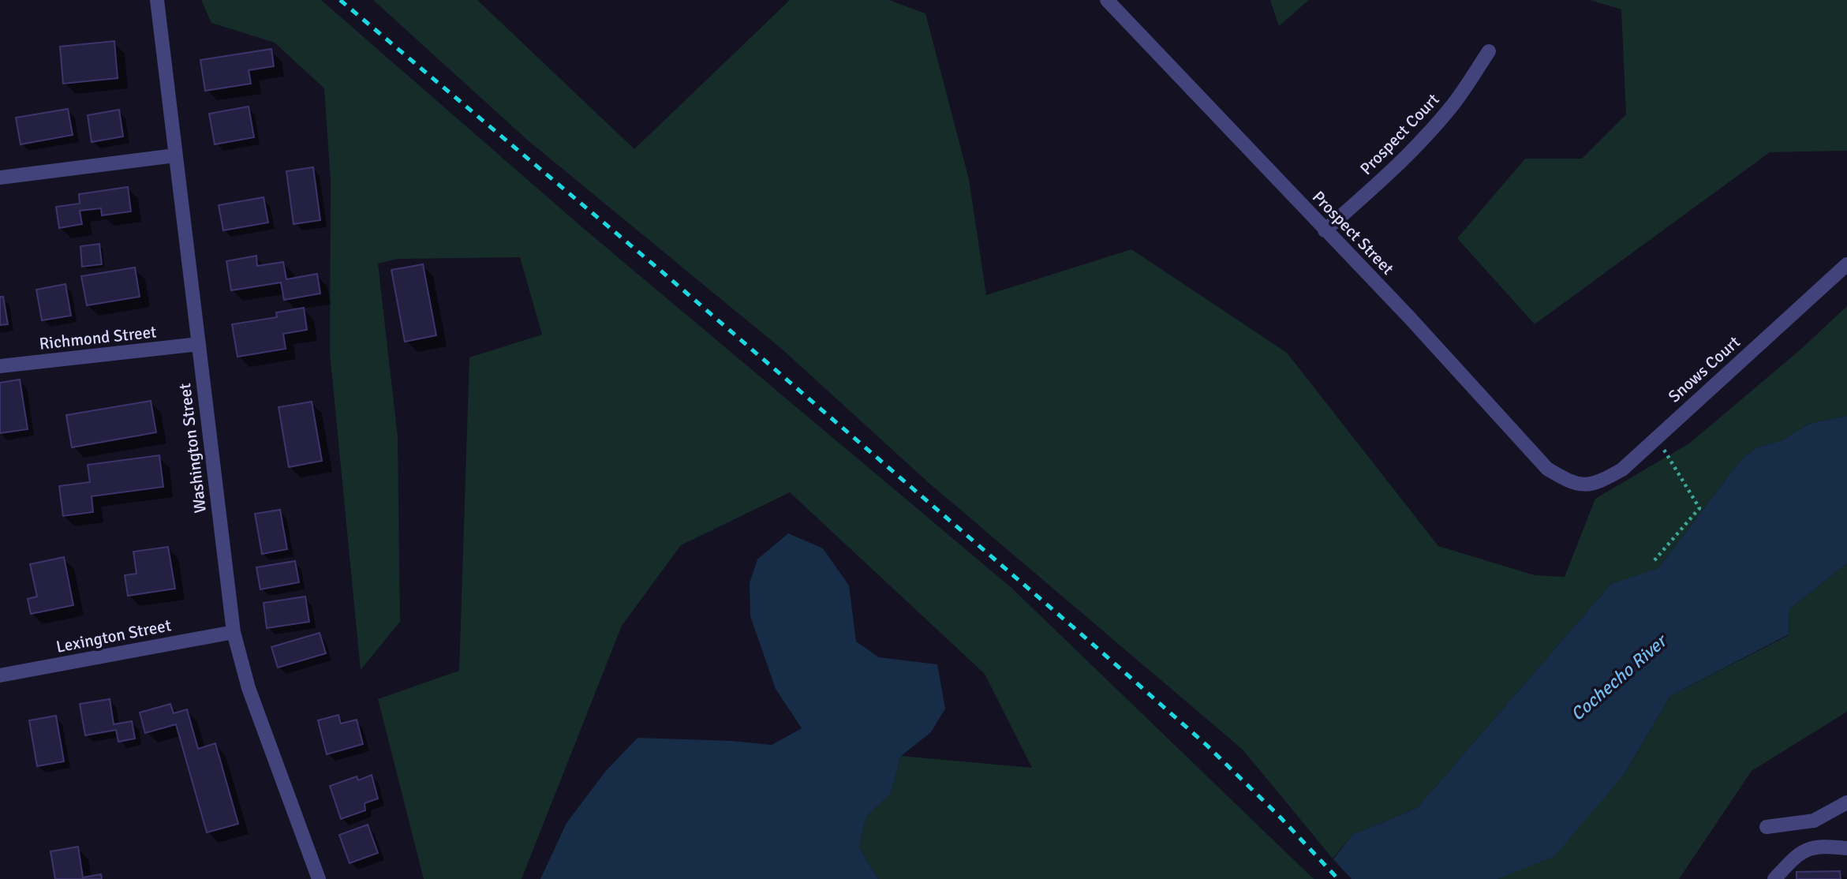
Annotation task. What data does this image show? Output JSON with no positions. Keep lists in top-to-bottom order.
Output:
{
  "streets": {
    "street": [
      "Prospect Court",
      "Prospect Street",
      "Richmond Street",
      "Snows Court",
      "Washington Street",
      "Lexington Street"
    ]
  },
  "crossings": [
    ["Prospect Court", "Prospect Street"],
    ["Prospect Street", "Snows Court"],
    ["Richmond Street", "Washington Street"],
    ["Washington Street", "Lexington Street"]
  ],
  "water": ["Cochecho River"]
}
